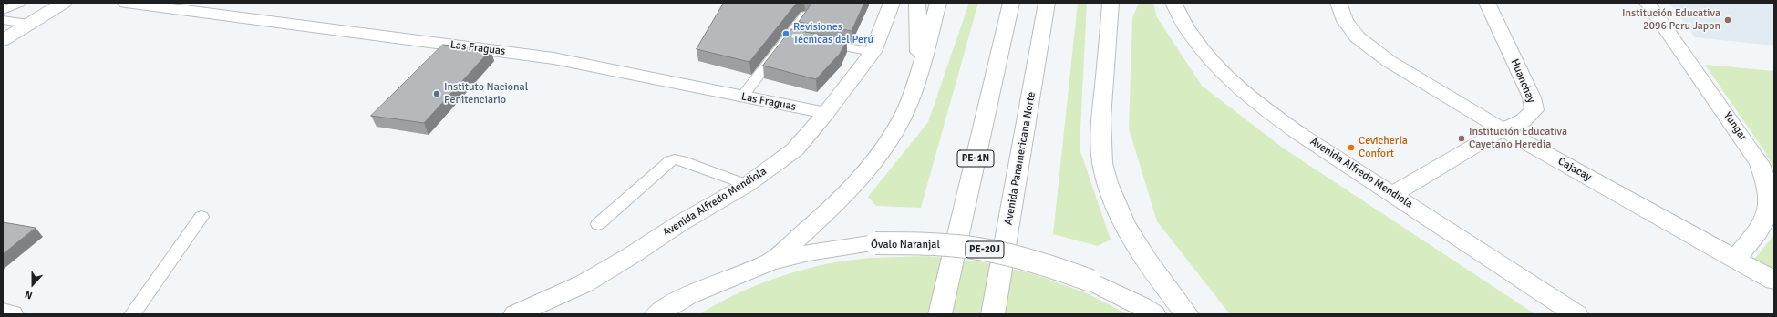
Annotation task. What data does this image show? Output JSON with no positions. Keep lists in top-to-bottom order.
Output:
{
  "streets": {
    "main road": [
      "Las Fraguas",
      "Huanchay",
      "Yungar",
      "PE-1N",
      "Avenida Panamericana Norte",
      "Cajacay",
      "Avenida Alfredo Mendiola",
      "Óvalo Naranjal",
      "PE-20J"
    ]
  },
  "crossings": [
    ["Las Fraguas", "Avenida Alfredo Mendiola"],
    ["Huanchay", "Cajacay"],
    ["Huanchay", "Avenida Alfredo Mendiola"],
    ["Yungar", "Cajacay"]
  ],
  "places": [
    "Institución Educativa 2096 Peru Japon",
    "Revisiones Técnicas del Perú",
    "Instituto Nacional Penitenciario",
    "Institución Educativa Cayetano Heredia",
    "Cevichería Confort"
  ],
  "north": "bottom"
}
